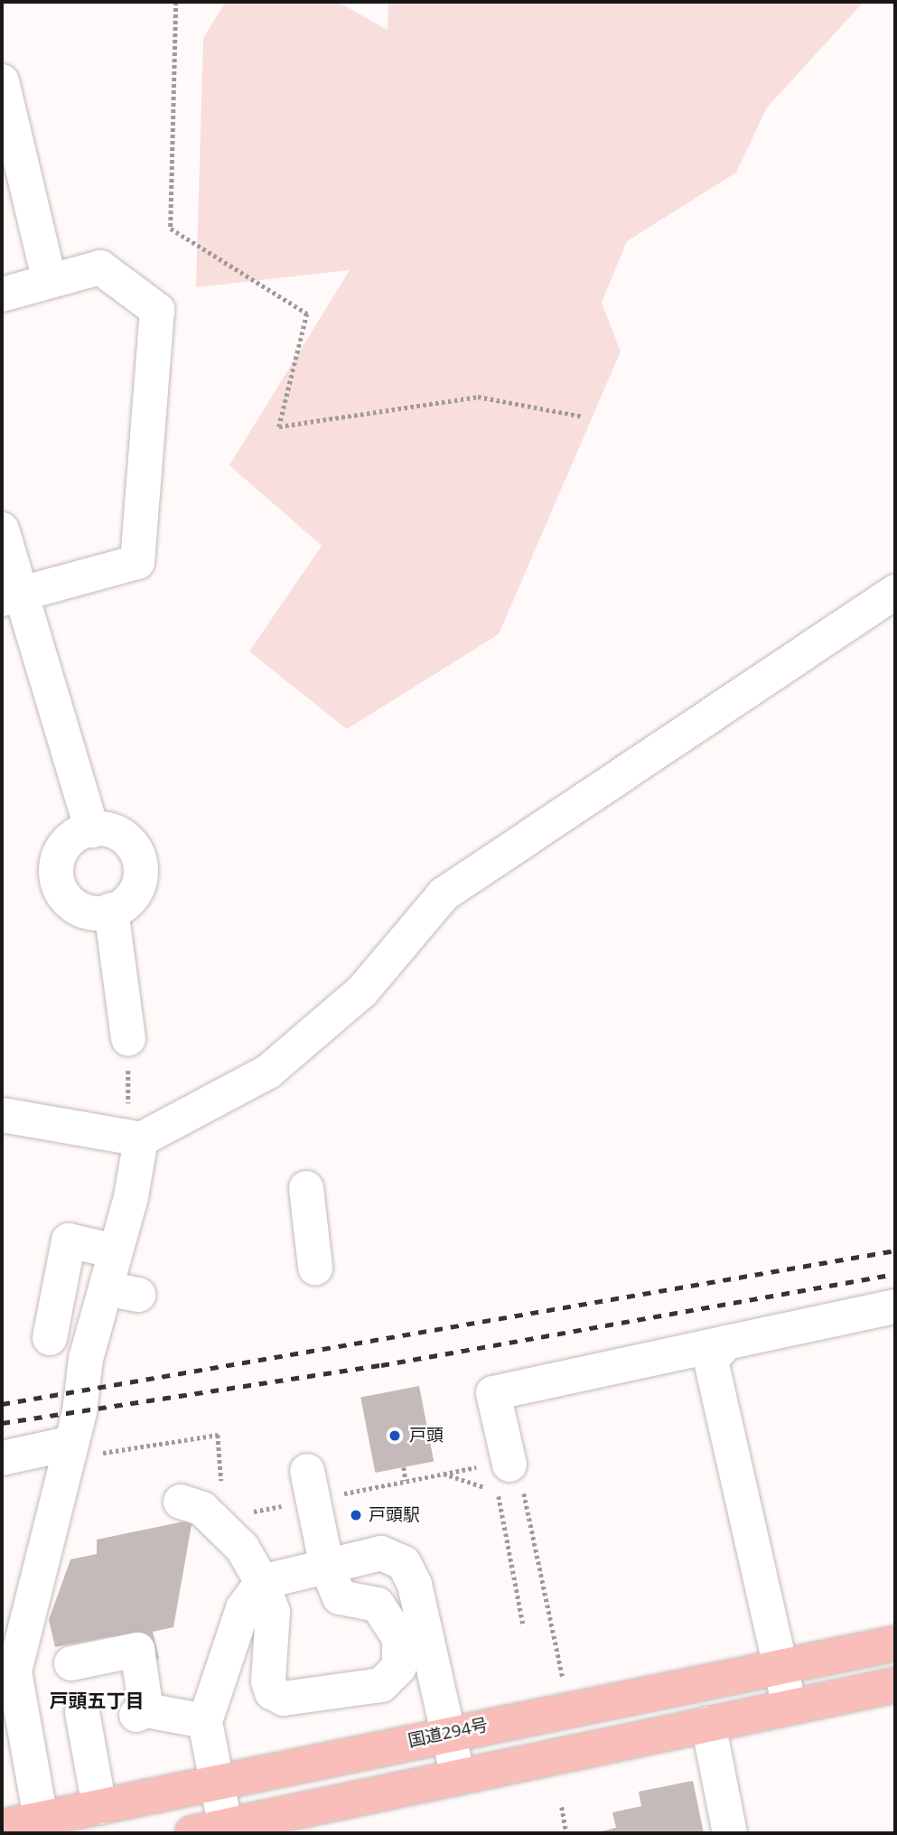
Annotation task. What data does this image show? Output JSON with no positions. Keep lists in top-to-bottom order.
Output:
{
  "streets": {
    "highway": ["国道294号"]
  },
  "districts": ["戸頭五丁目"],
  "places": ["戸頭", "戸頭駅"]
}
